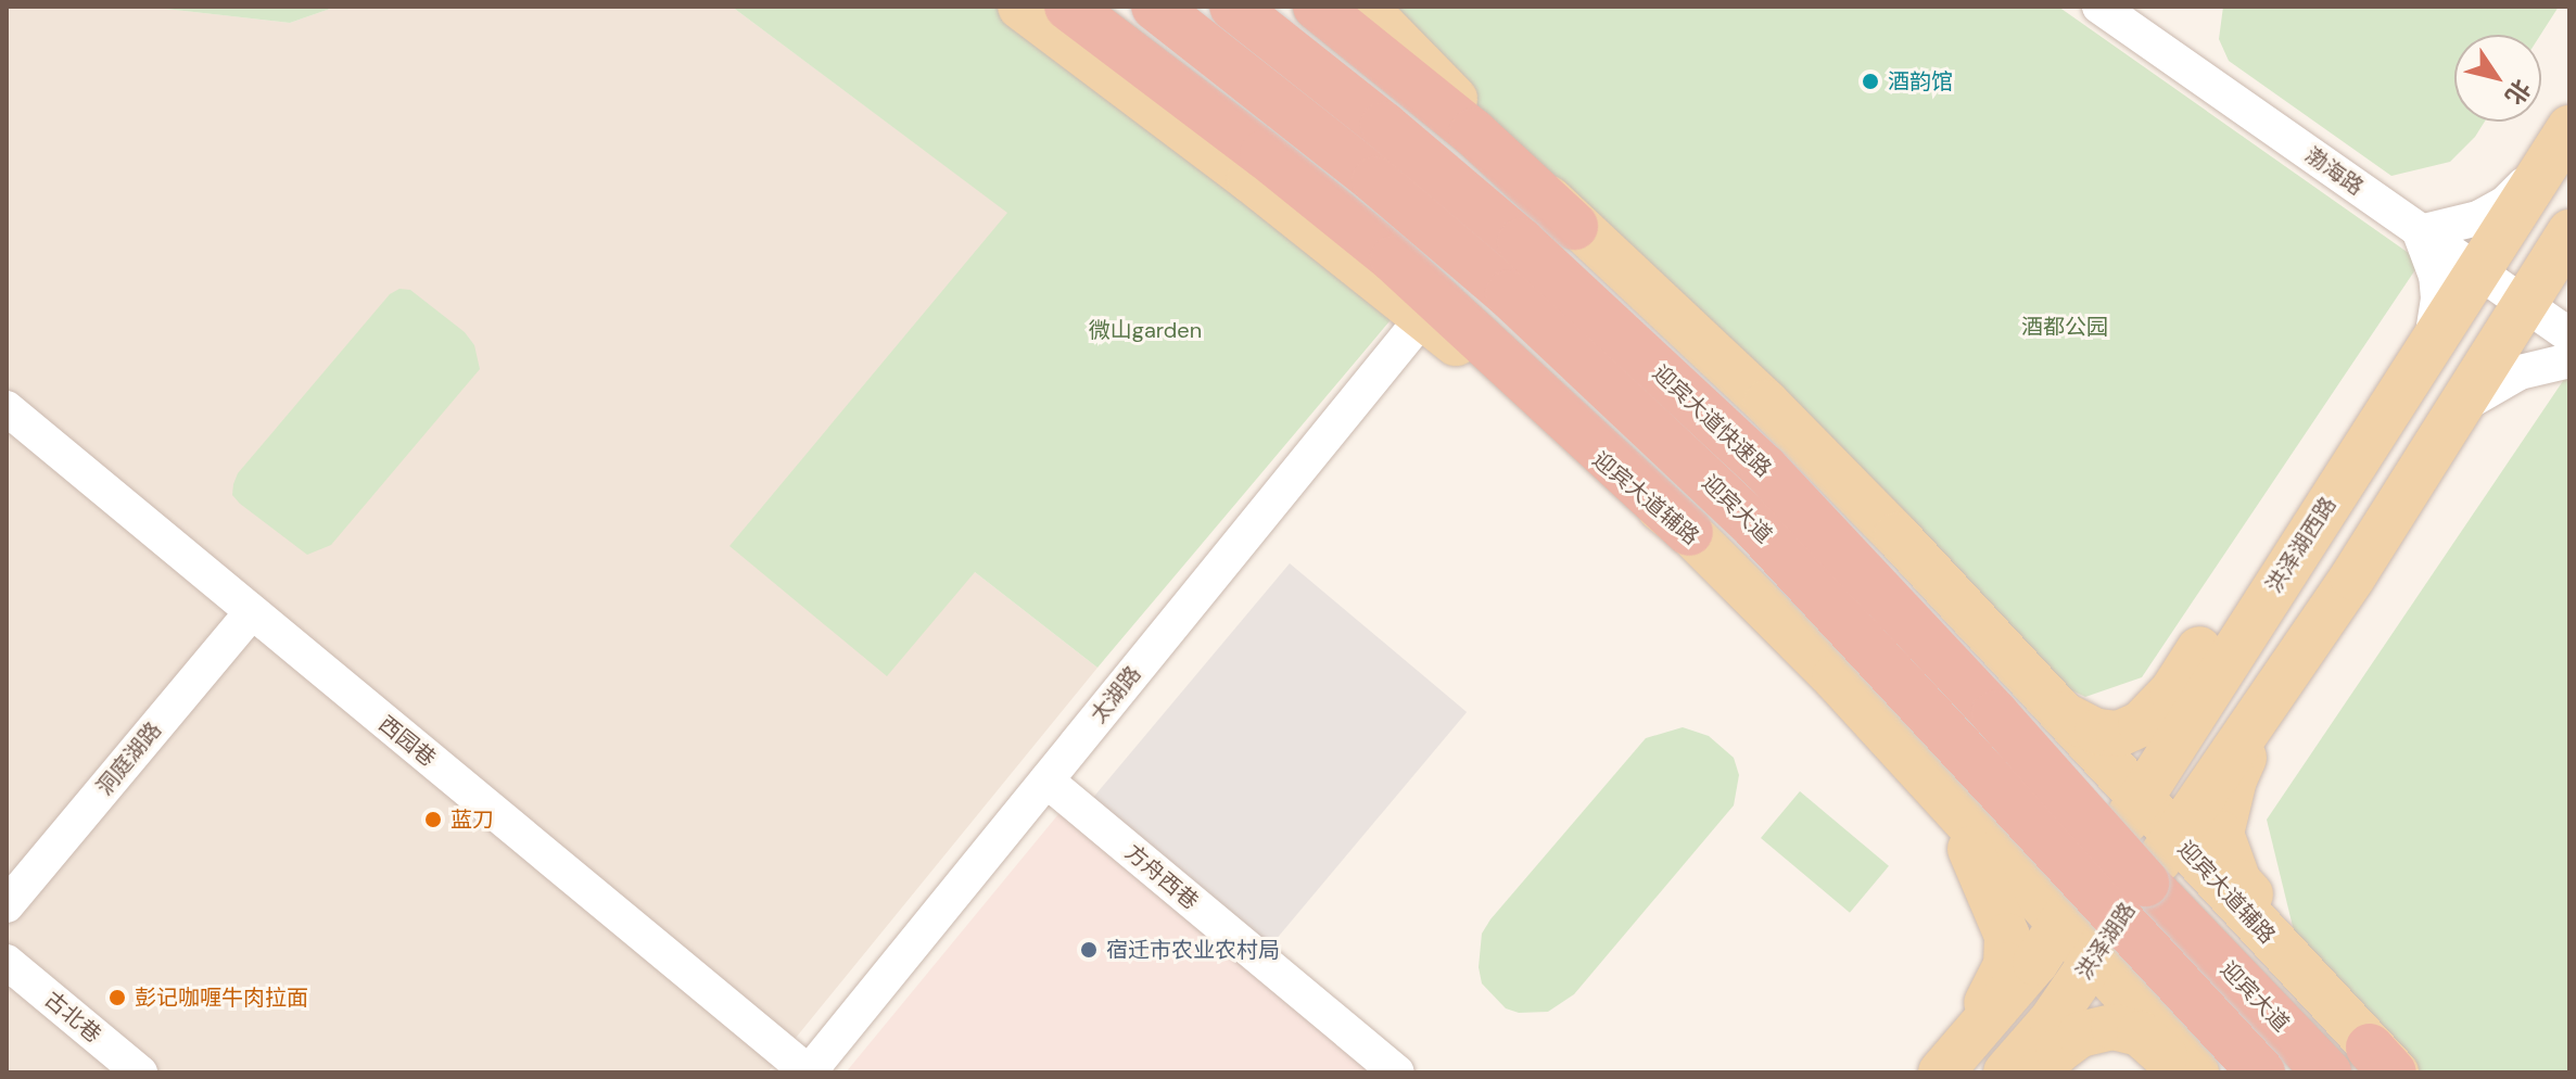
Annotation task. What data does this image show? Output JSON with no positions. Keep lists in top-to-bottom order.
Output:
{
  "streets": {
    "highway": ["迎宾大道快速路", "迎宾大道"],
    "main road": ["迎宾大道辅路", "洪泽湖西路", "洪泽湖路"],
    "street": [
      "渤海路",
      "太湖路",
      "西园巷",
      "洞庭湖路",
      "方舟西巷",
      "古北巷"
    ]
  },
  "crossings": [
    ["渤海路", "洪泽湖西路"],
    ["迎宾大道快速路", "迎宾大道"],
    ["迎宾大道辅路", "洪泽湖西路"],
    ["迎宾大道辅路", "太湖路"],
    ["迎宾大道辅路", "洪泽湖路"],
    ["太湖路", "西园巷"],
    ["太湖路", "方舟西巷"],
    ["西园巷", "洞庭湖路"]
  ],
  "parks": ["酒都公园", "微山garden"],
  "places": [
    "酒韵馆",
    "蓝刀",
    "宿迁市农业农村局",
    "彭记咖喱牛肉拉面"
  ],
  "north": "bottom right"
}
